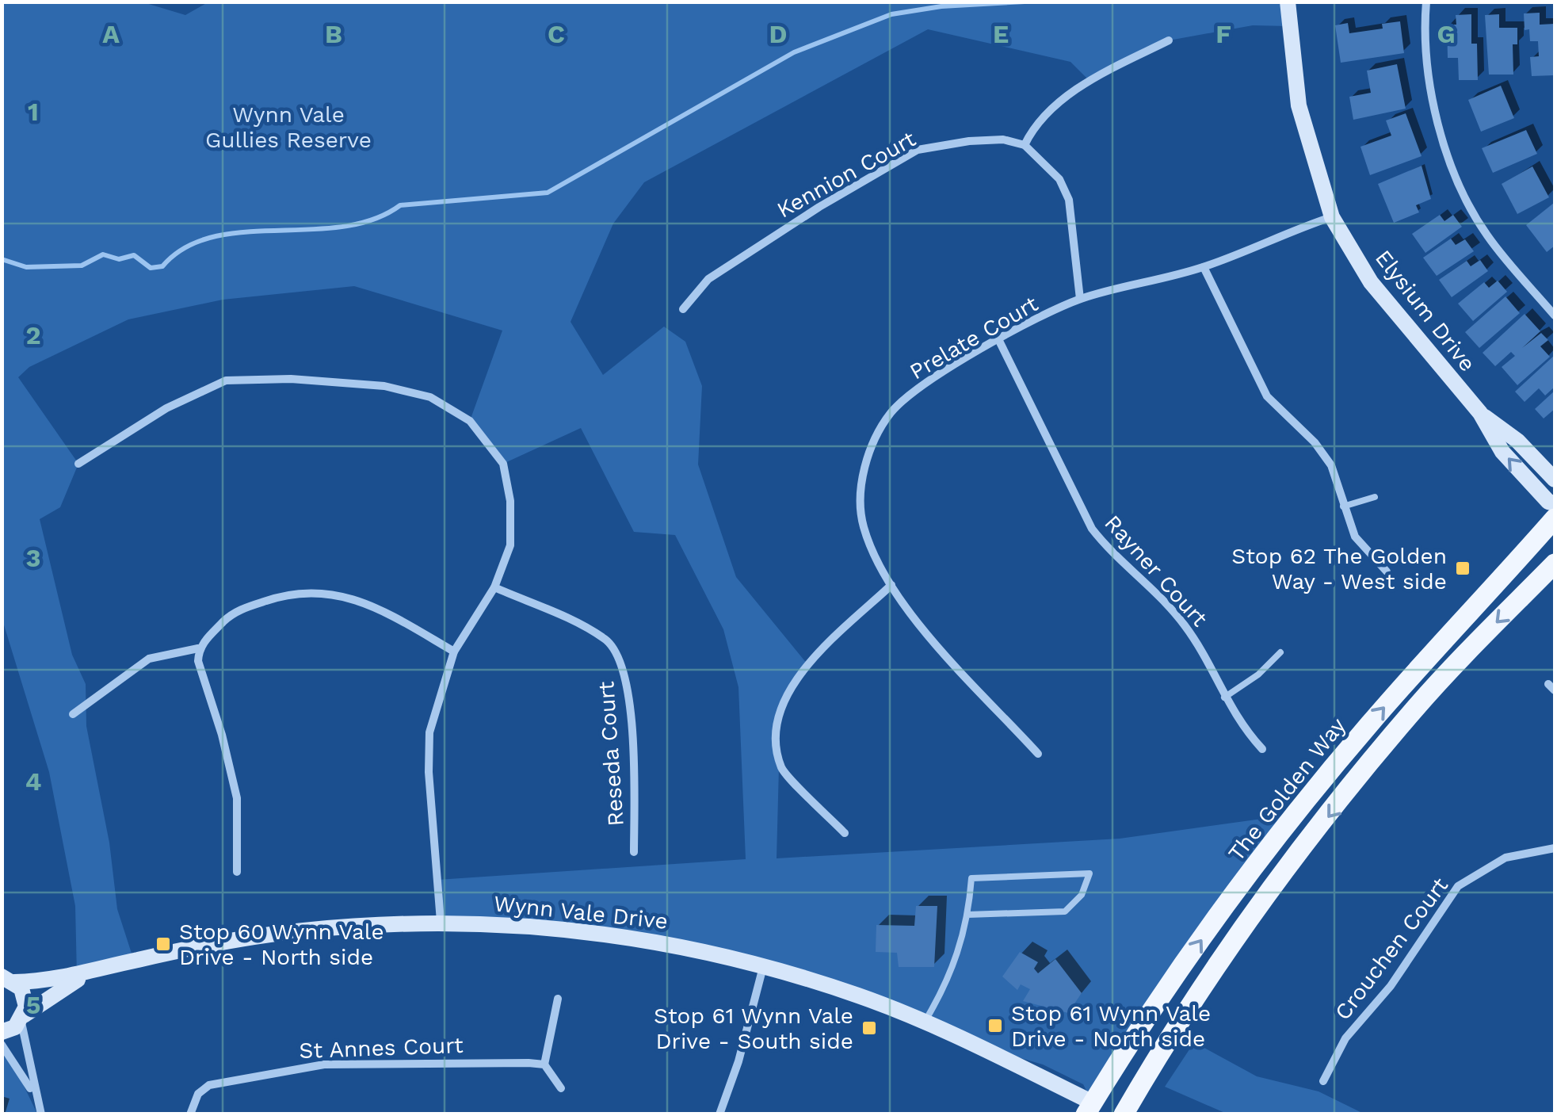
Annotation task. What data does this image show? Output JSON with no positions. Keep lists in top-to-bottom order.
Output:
{
  "streets": {
    "main road": ["Elysium Drive", "The Golden Way", "Wynn Vale Drive"],
    "street": [
      "Kennion Court",
      "Prelate Court",
      "Rayner Court",
      "Reseda Court",
      "Crouchen Court",
      "St Annes Court"
    ]
  },
  "crossings": [
    ["Elysium Drive", "Prelate Court"],
    ["Prelate Court", "Rayner Court"],
    ["The Golden Way", "Wynn Vale Drive"]
  ],
  "parks": ["Wynn Vale Gullies Reserve"],
  "places": {
    "transit": [
      "Stop 62 The Golden Way - West side",
      "Stop 60 Wynn Vale Drive - North side",
      "Stop 61 Wynn Vale Drive - North side",
      "Stop 61 Wynn Vale Drive - South side"
    ]
  },
  "grid": {
    "columns": [
      "A",
      "B",
      "C",
      "D",
      "E",
      "F",
      "G"
    ],
    "rows": [
      "1",
      "2",
      "3",
      "4",
      "5"
    ]
  }
}
